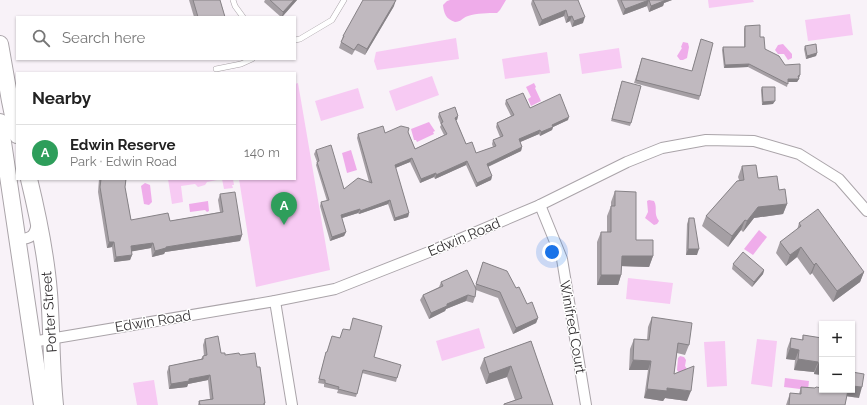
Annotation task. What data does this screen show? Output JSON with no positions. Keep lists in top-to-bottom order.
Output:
{
  "streets": {
    "main road": ["Porter Street"],
    "street": ["Edwin Road", "Winifred Court"]
  },
  "crossings": [
    ["Edwin Road", "Porter Street"],
    ["Edwin Road", "Winifred Court"]
  ],
  "page": {
    "search": "Search here",
    "heading": "Nearby",
    "list": [
      {
        "mark": "A",
        "name": "Edwin Reserve",
        "note": "Park · Edwin Road",
        "value": "140 m"
      }
    ],
    "pins": "A",
    "map_buttons": ["+", "−"]
  }
}
